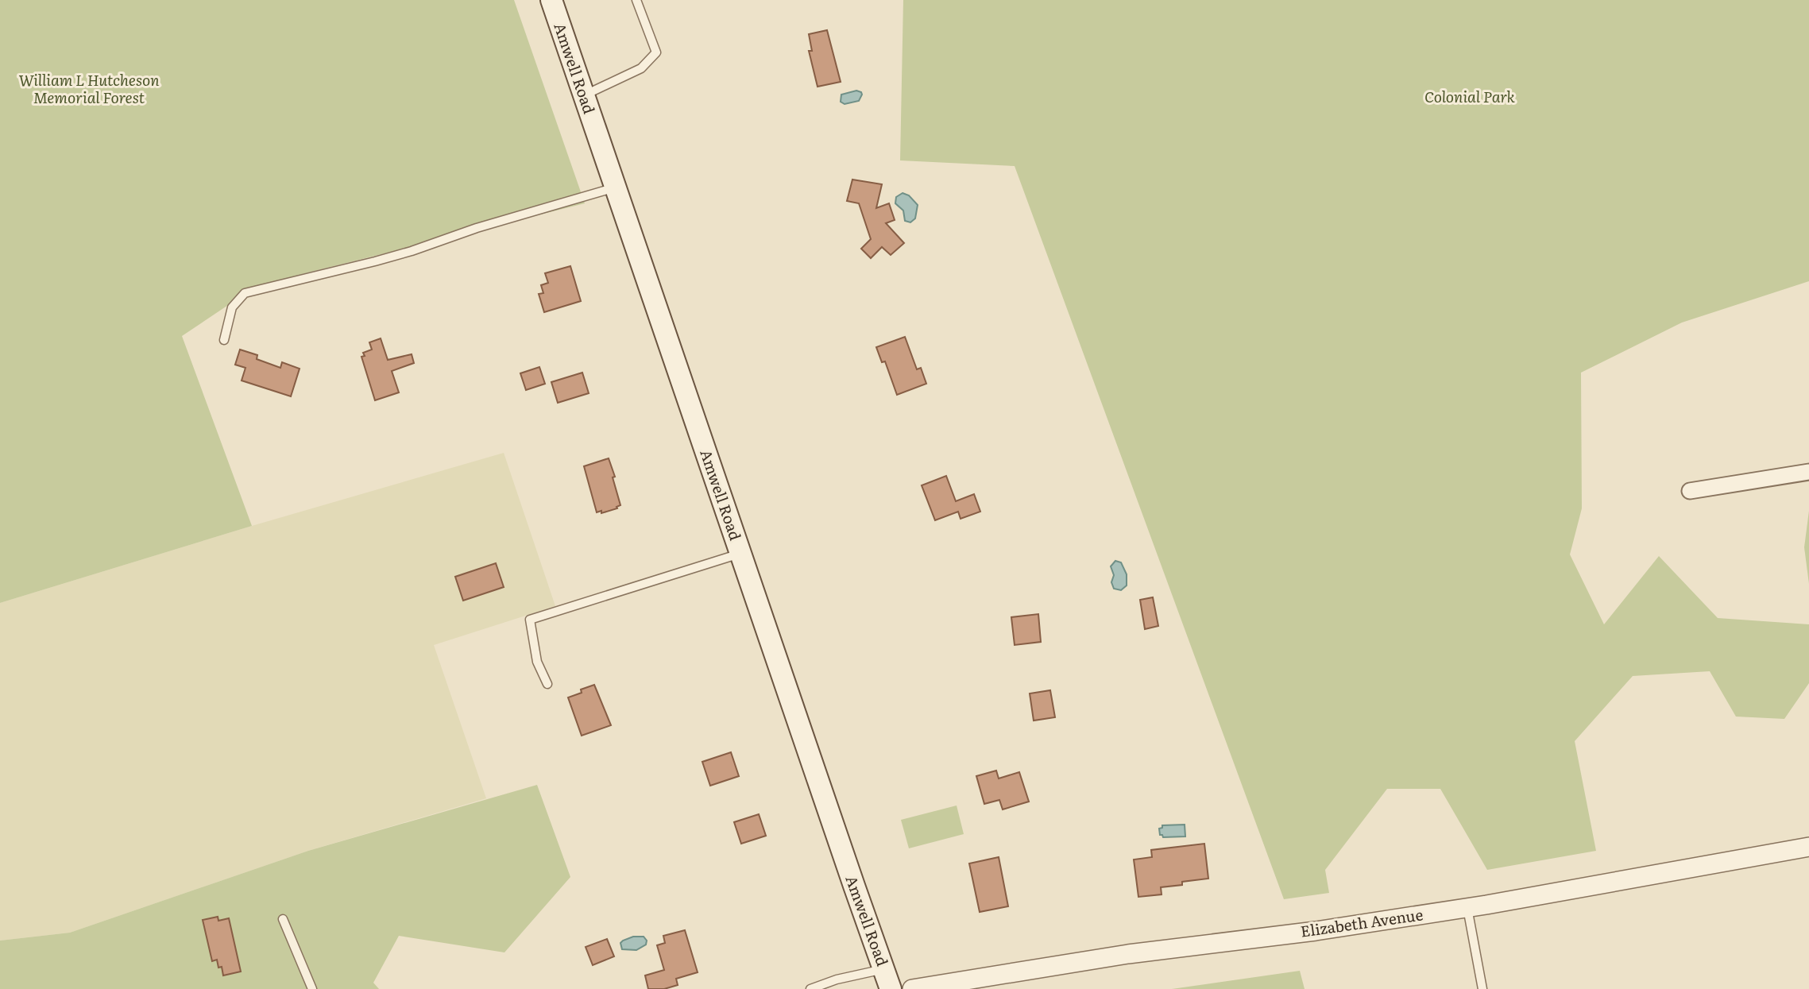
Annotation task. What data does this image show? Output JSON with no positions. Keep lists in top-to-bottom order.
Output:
{
  "streets": {
    "main road": ["Amwell Road"],
    "street": ["Elizabeth Avenue"]
  },
  "parks": ["William L Hutcheson Memorial Forest", "Colonial Park"]
}
